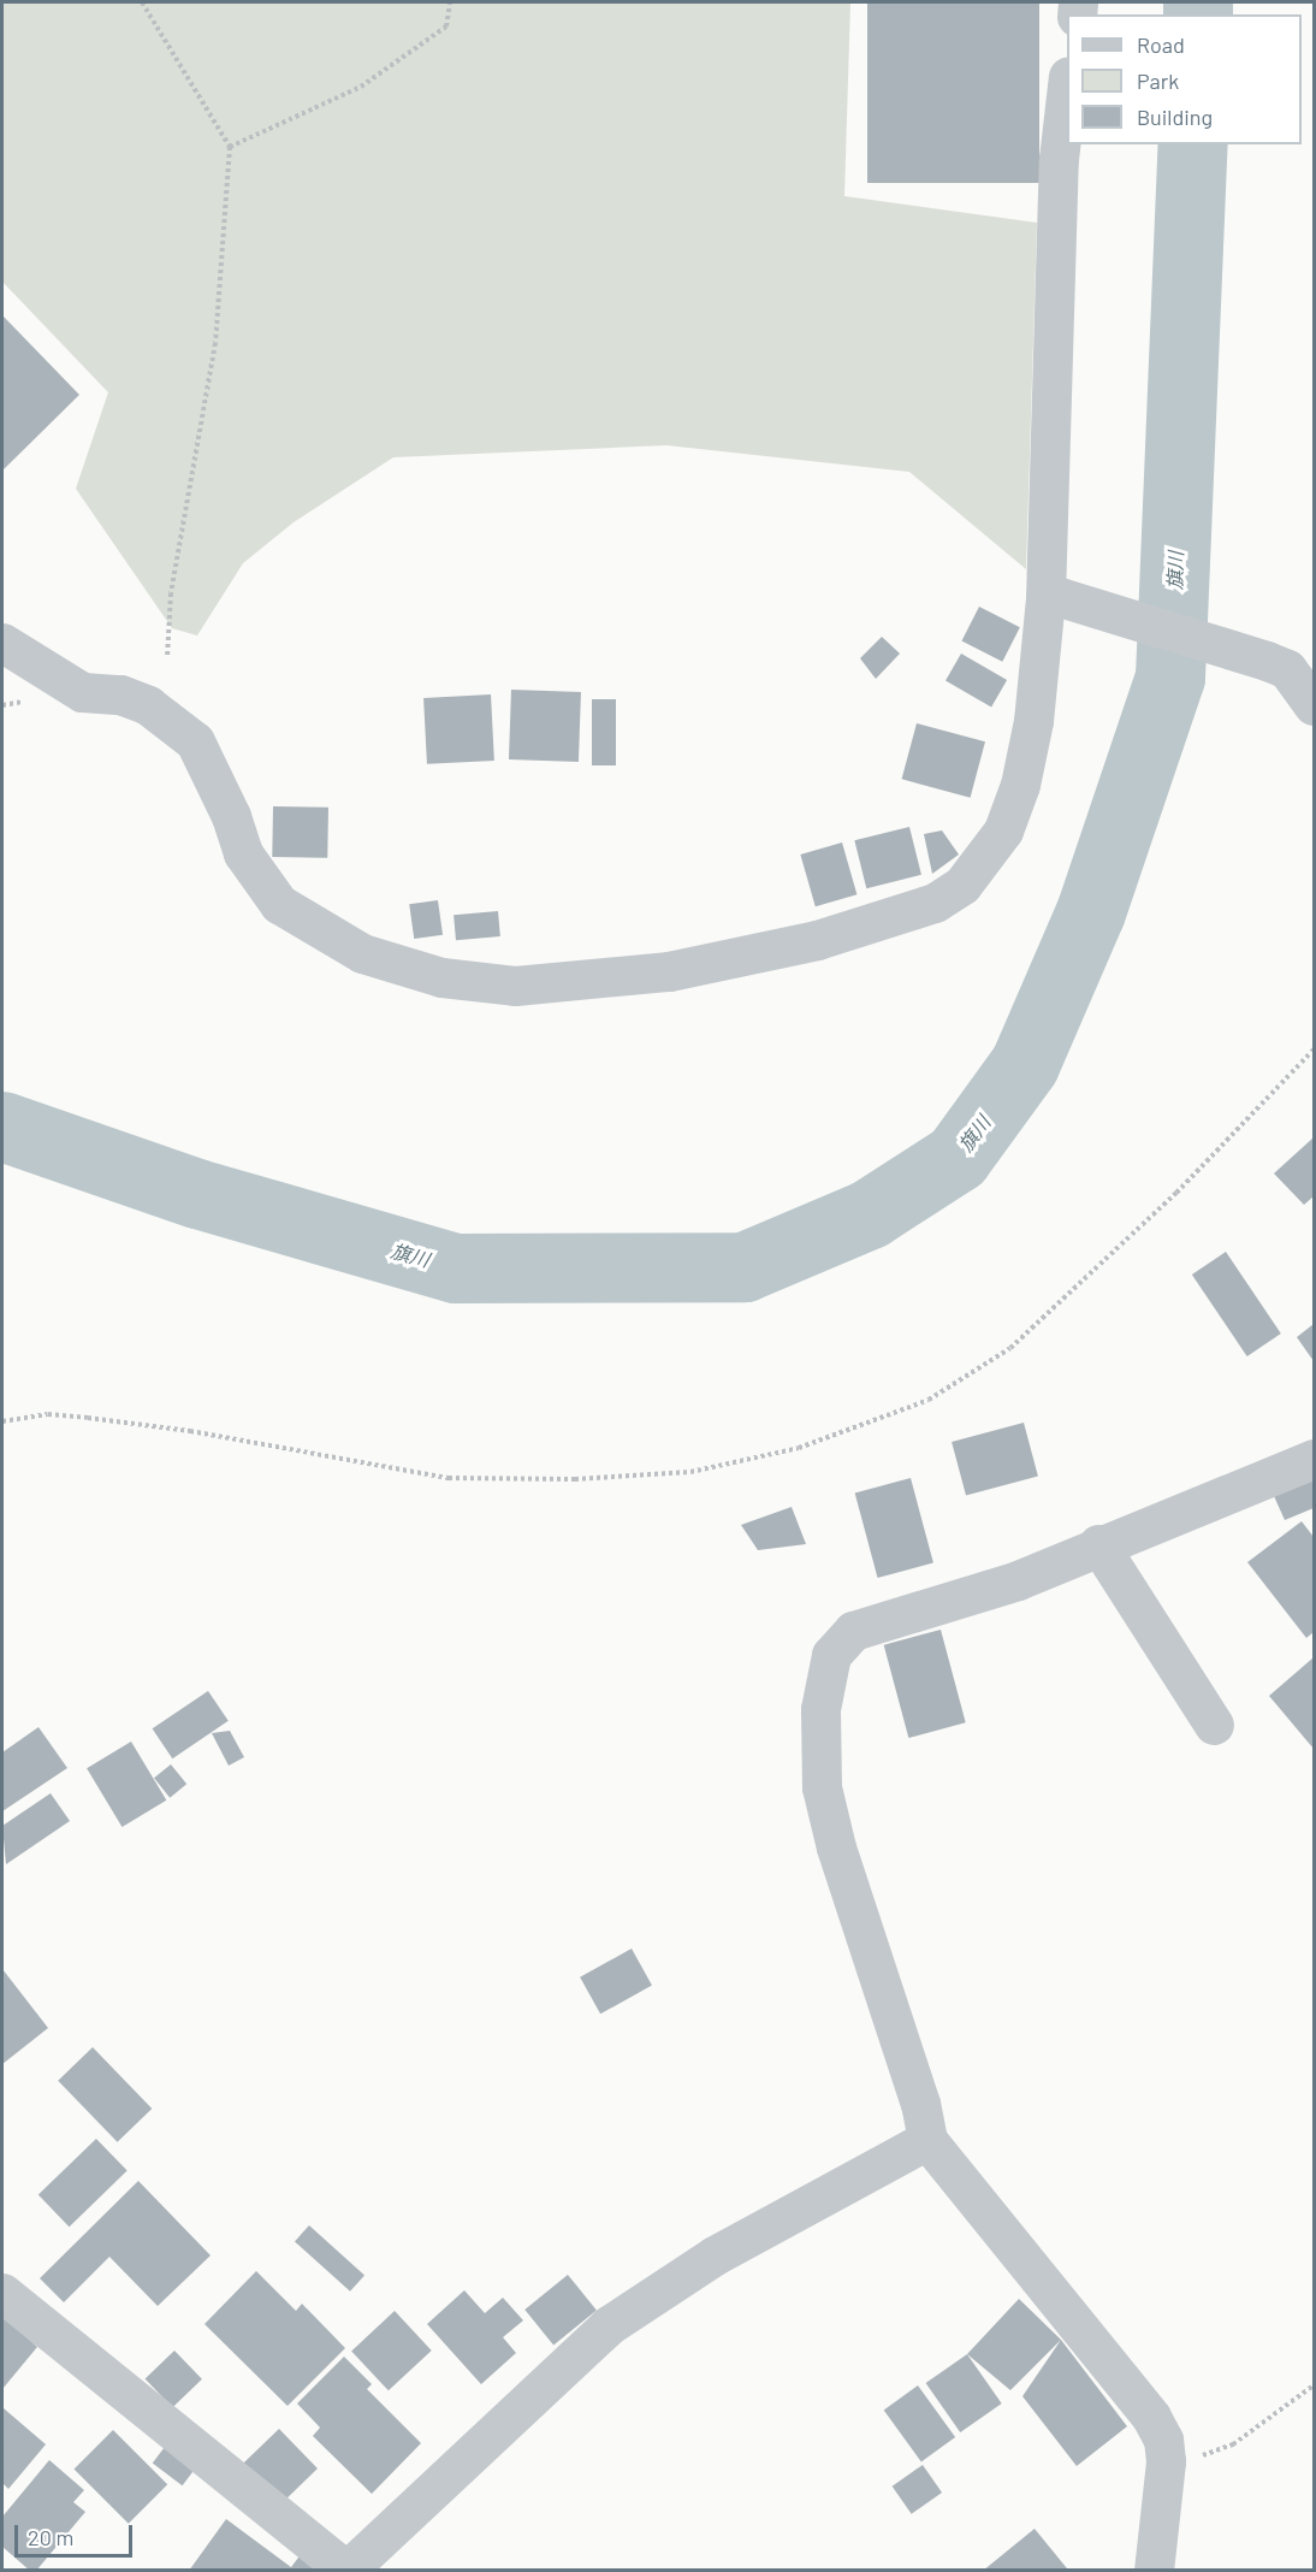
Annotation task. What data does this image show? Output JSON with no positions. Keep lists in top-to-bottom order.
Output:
{
  "water": ["旗川"],
  "legend": ["Road", "Park", "Building"],
  "scale_bar": "20 m"
}
